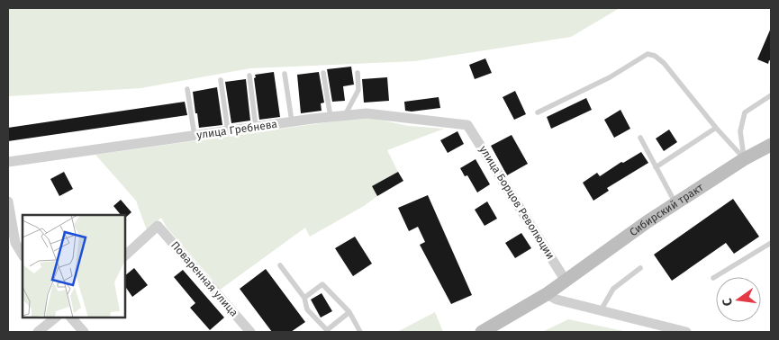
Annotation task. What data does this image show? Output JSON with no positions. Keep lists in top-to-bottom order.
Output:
{
  "streets": {
    "main road": ["Сибирский тракт"],
    "street": ["улица Гребнева", "улица Борцов Революции", "Поваренная улица"]
  },
  "crossings": [
    ["улица Гребнева", "улица Борцов Революции"],
    ["улица Борцов Революции", "Сибирский тракт"]
  ],
  "north": "left"
}
